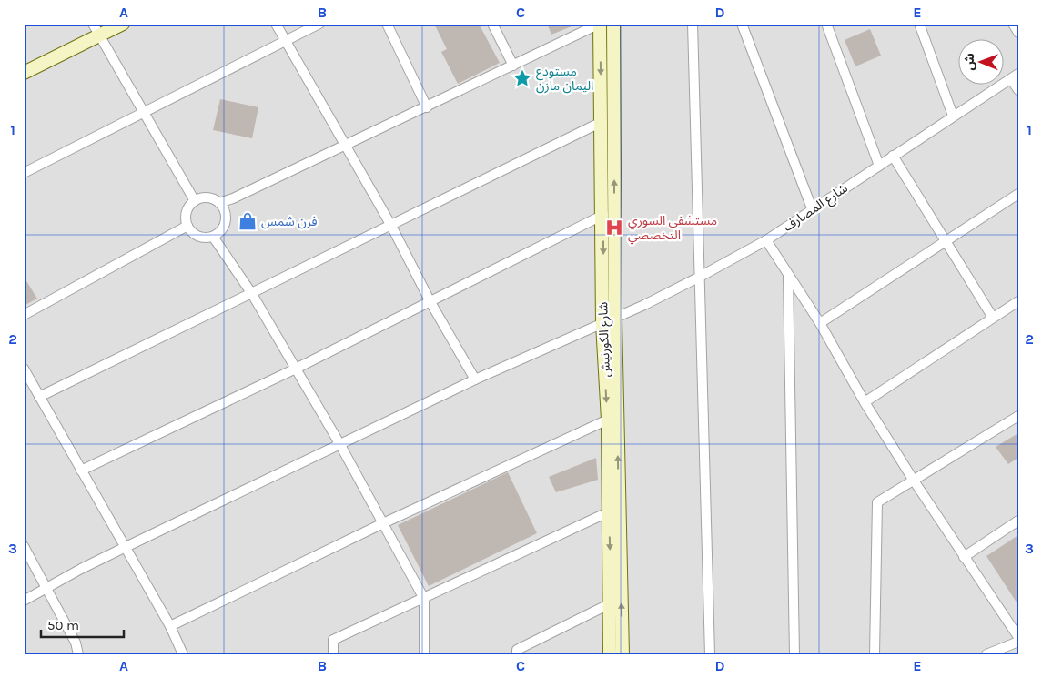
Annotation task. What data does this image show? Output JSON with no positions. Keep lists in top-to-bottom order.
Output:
{
  "streets": {
    "street": ["شارع المصارف", "شارع الكورنيش"]
  },
  "crossings": [
    ["شارع المصارف", "شارع الكورنيش"]
  ],
  "places": {
    "place": ["مستودع اليمان مازن"],
    "shop": ["فرن شمس"],
    "hospital": ["مستشفى السوري التخصصي"]
  },
  "scale_bar": "50 m",
  "north": "left",
  "grid": {
    "columns": [
      "A",
      "B",
      "C",
      "D",
      "E"
    ],
    "rows": ["1", "2", "3"]
  }
}
